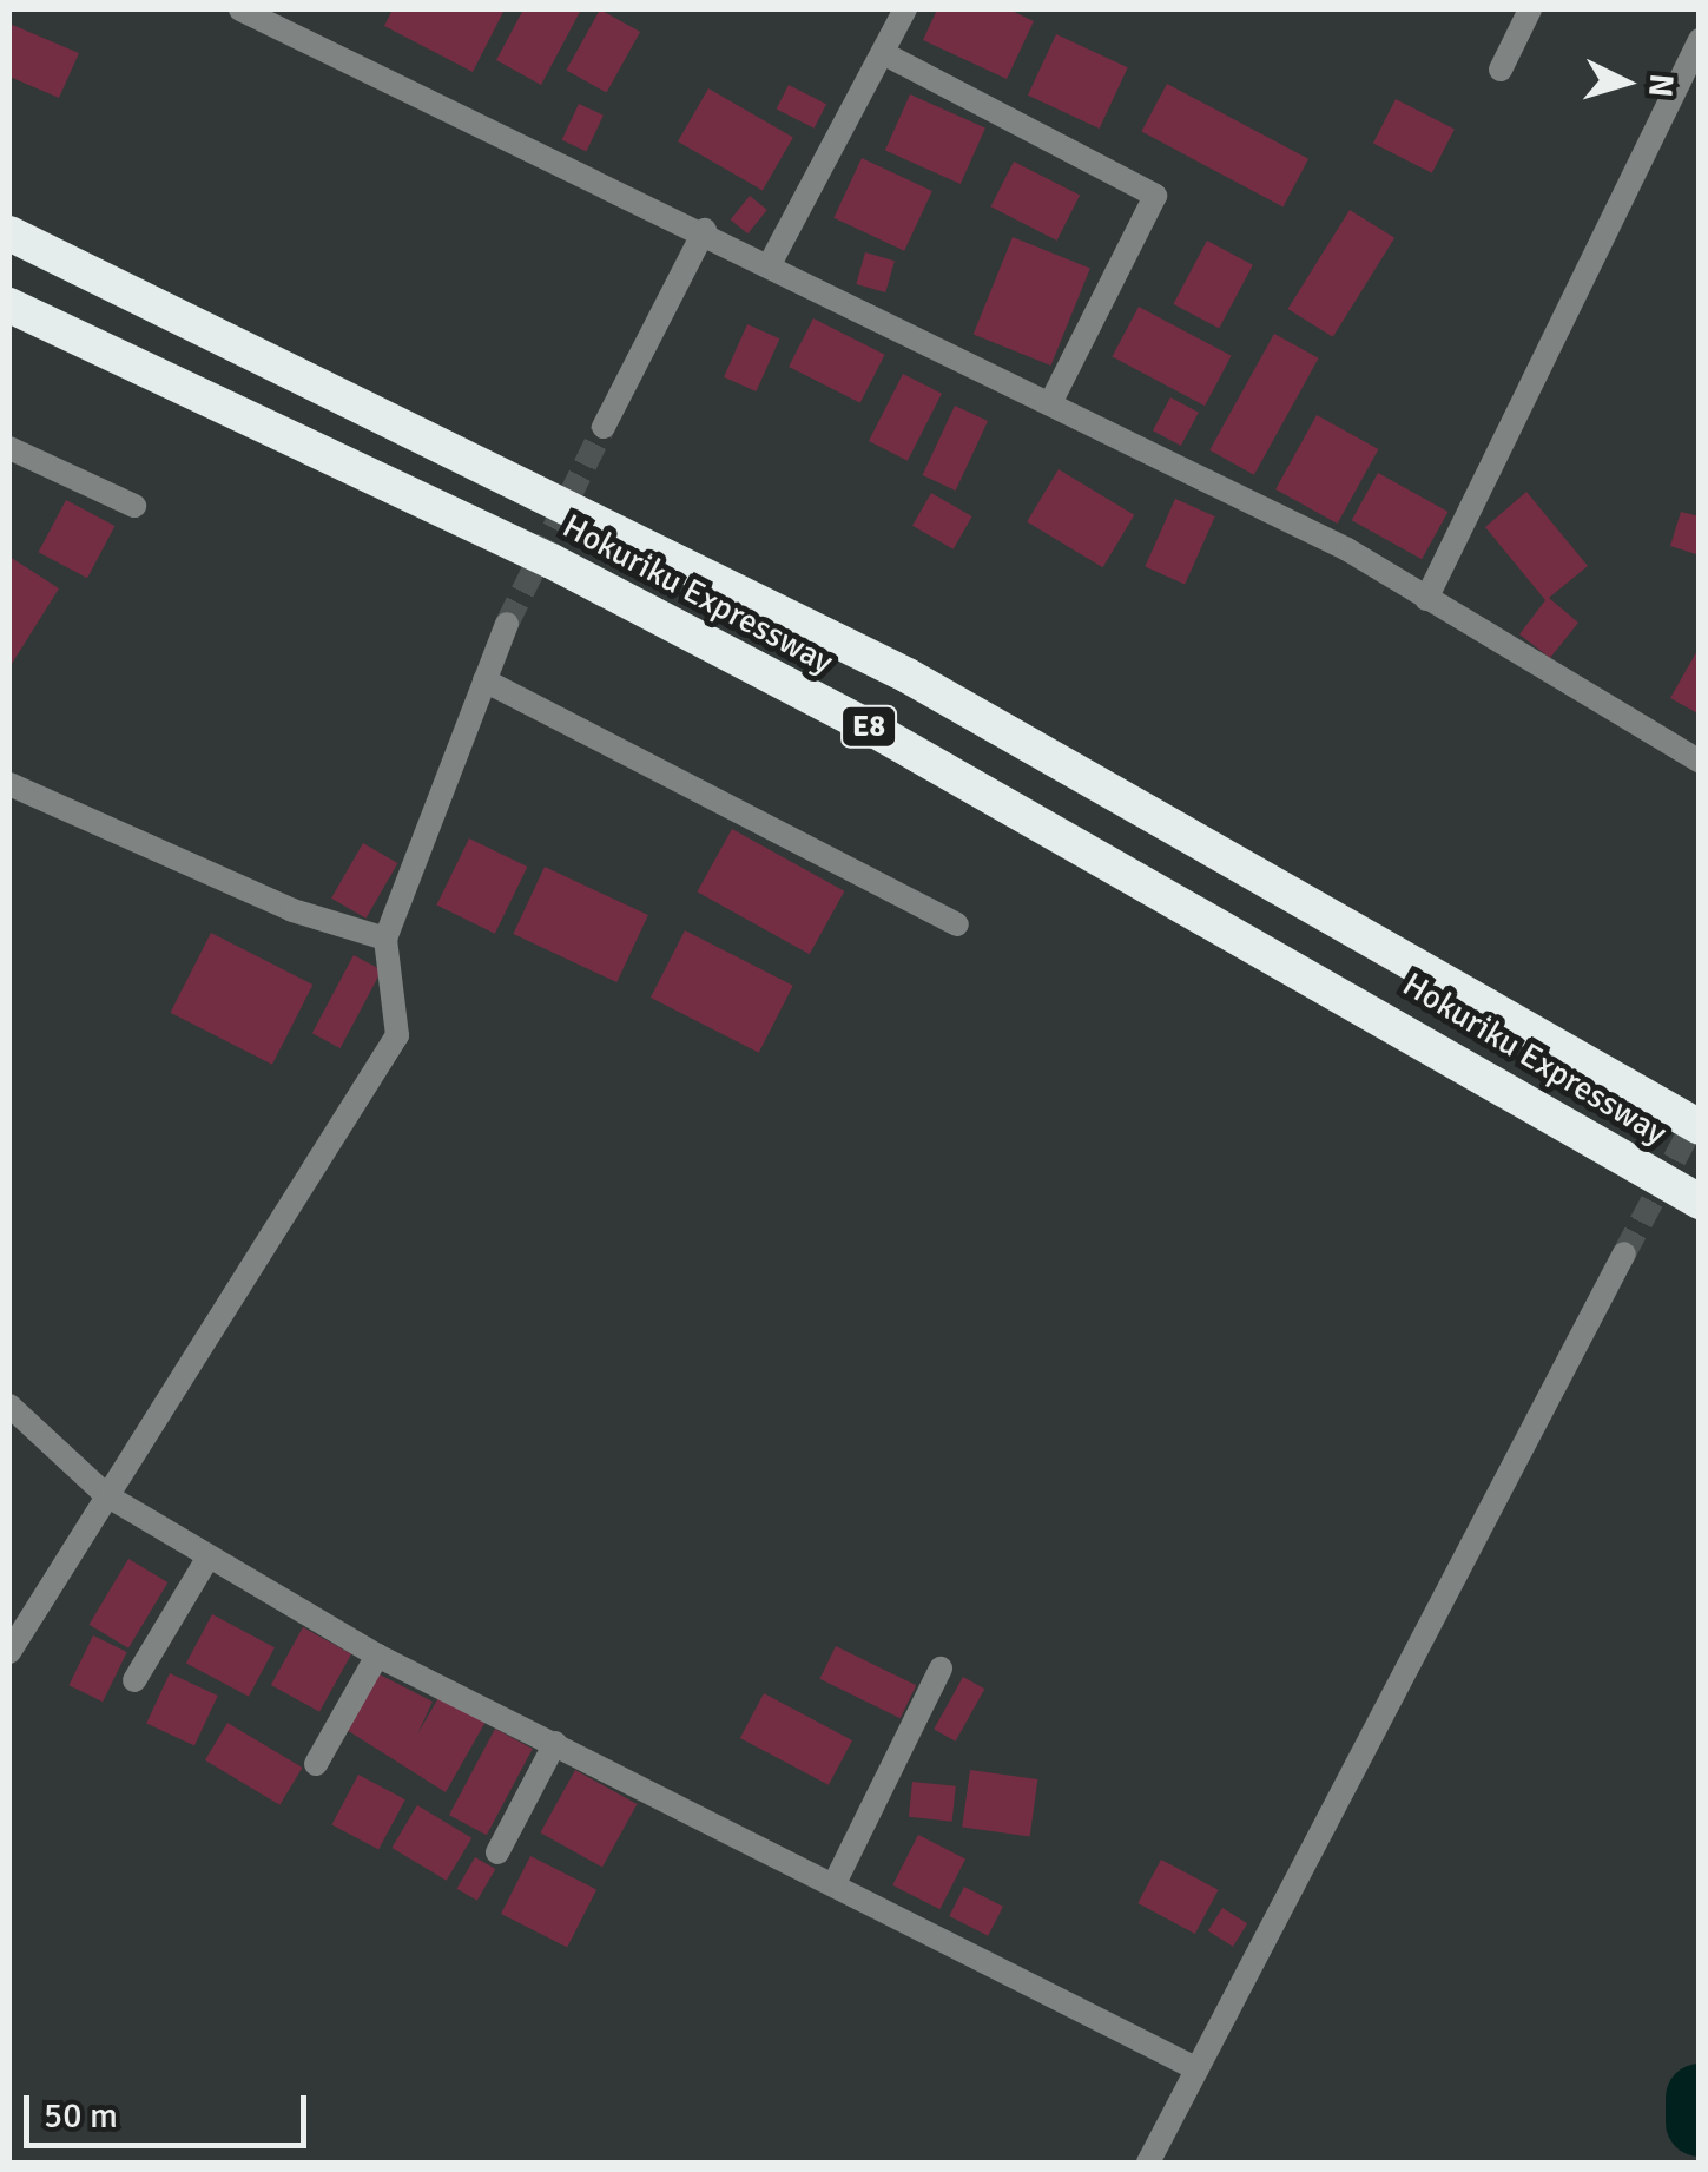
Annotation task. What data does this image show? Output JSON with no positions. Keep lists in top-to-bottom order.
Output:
{
  "streets": {
    "highway": ["Hokuriku Expressway", "E8"]
  },
  "scale_bar": "50 m",
  "north": "right"
}
